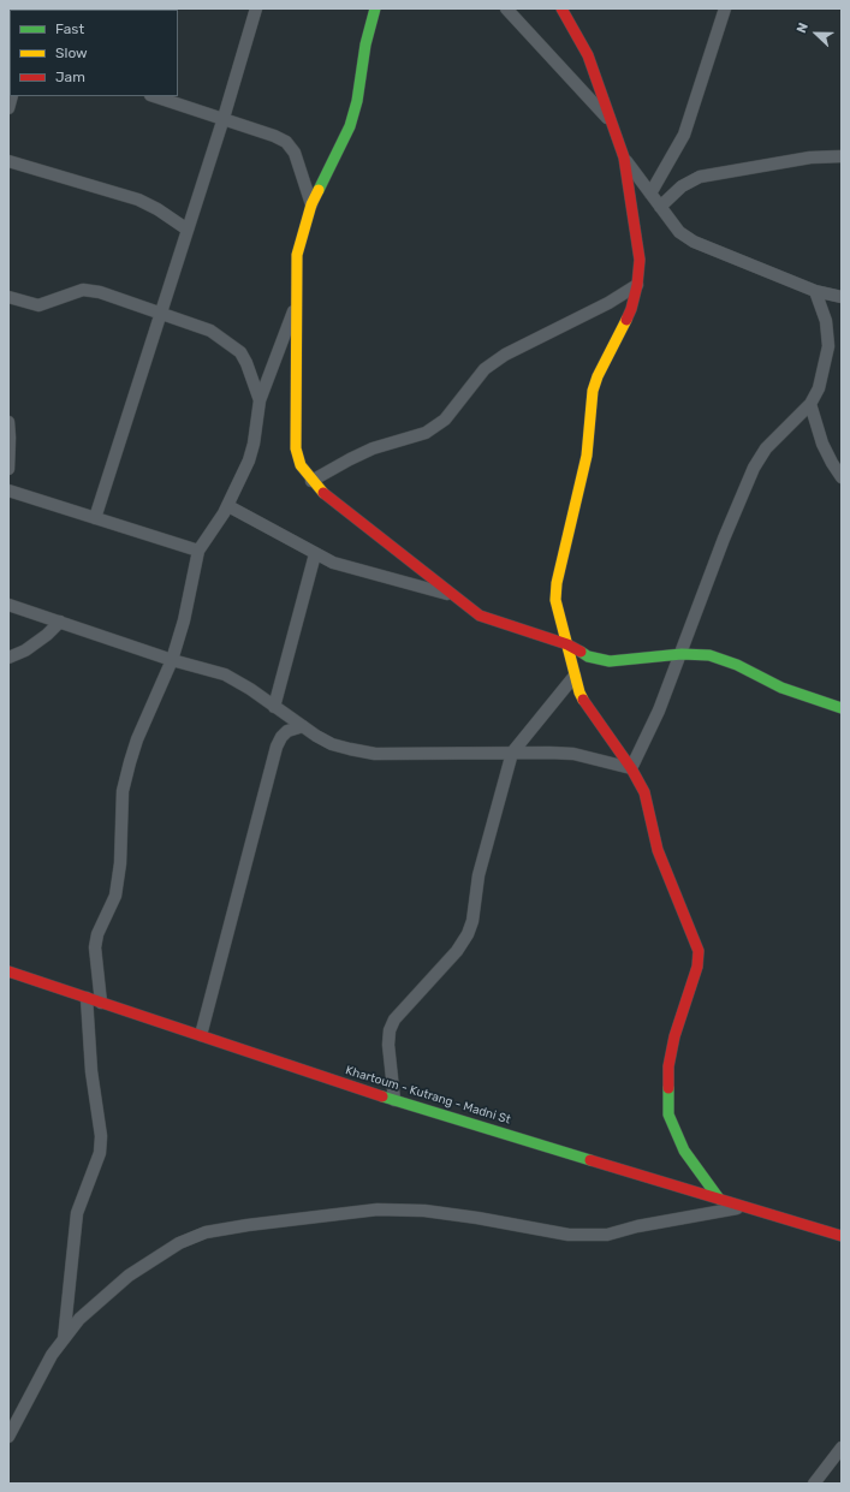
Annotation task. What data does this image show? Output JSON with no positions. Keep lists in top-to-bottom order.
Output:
{
  "streets": {
    "main road": ["Khartoum - Kutrang - Madni St"]
  },
  "legend": ["Fast", "Slow", "Jam"],
  "north": "left"
}
